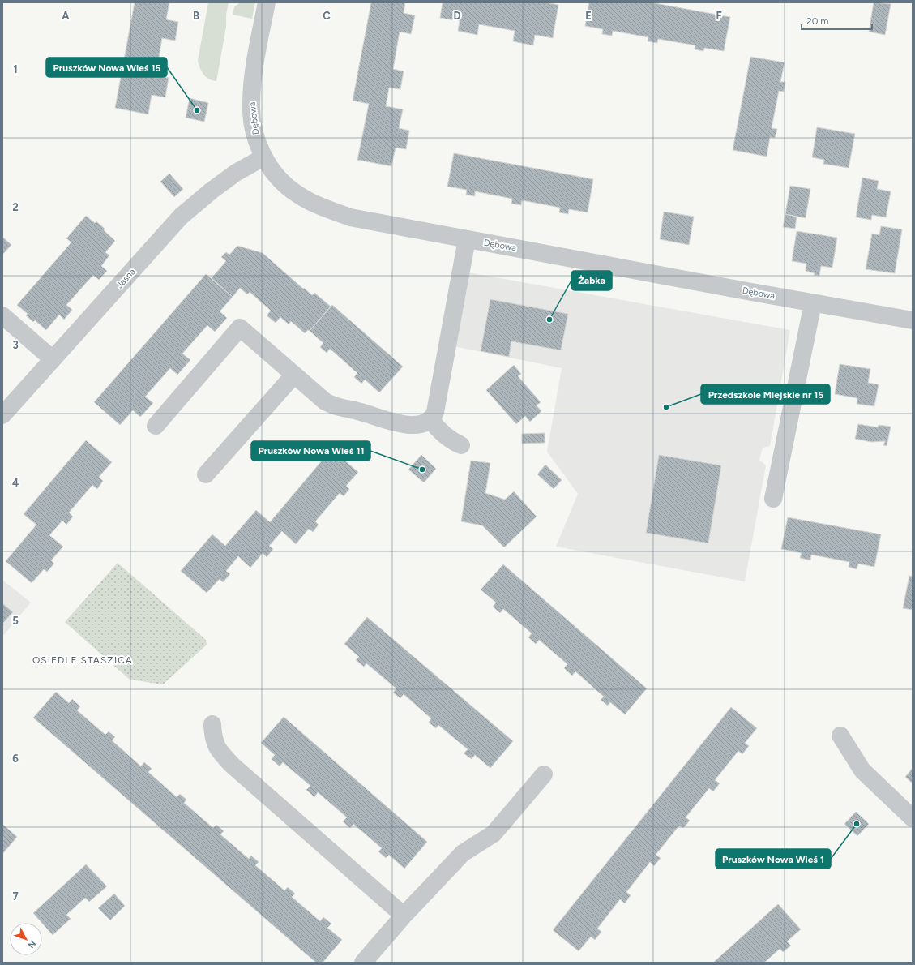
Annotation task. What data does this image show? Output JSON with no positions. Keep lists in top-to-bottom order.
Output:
{
  "streets": {
    "street": ["Dębowa", "Jasna"]
  },
  "crossings": [
    ["Dębowa", "Jasna"]
  ],
  "districts": ["OSIEDLE STASZICA"],
  "places": [
    "Pruszków Nowa Wieś 15",
    "Żabka",
    "Przedszkole Miejskie nr 15",
    "Pruszków Nowa Wieś 11",
    "Pruszków Nowa Wieś 1"
  ],
  "scale_bar": "20 m",
  "north": "bottom right",
  "grid": {
    "columns": [
      "A",
      "B",
      "C",
      "D",
      "E",
      "F"
    ],
    "rows": [
      "1",
      "2",
      "3",
      "4",
      "5",
      "6",
      "7"
    ]
  }
}
